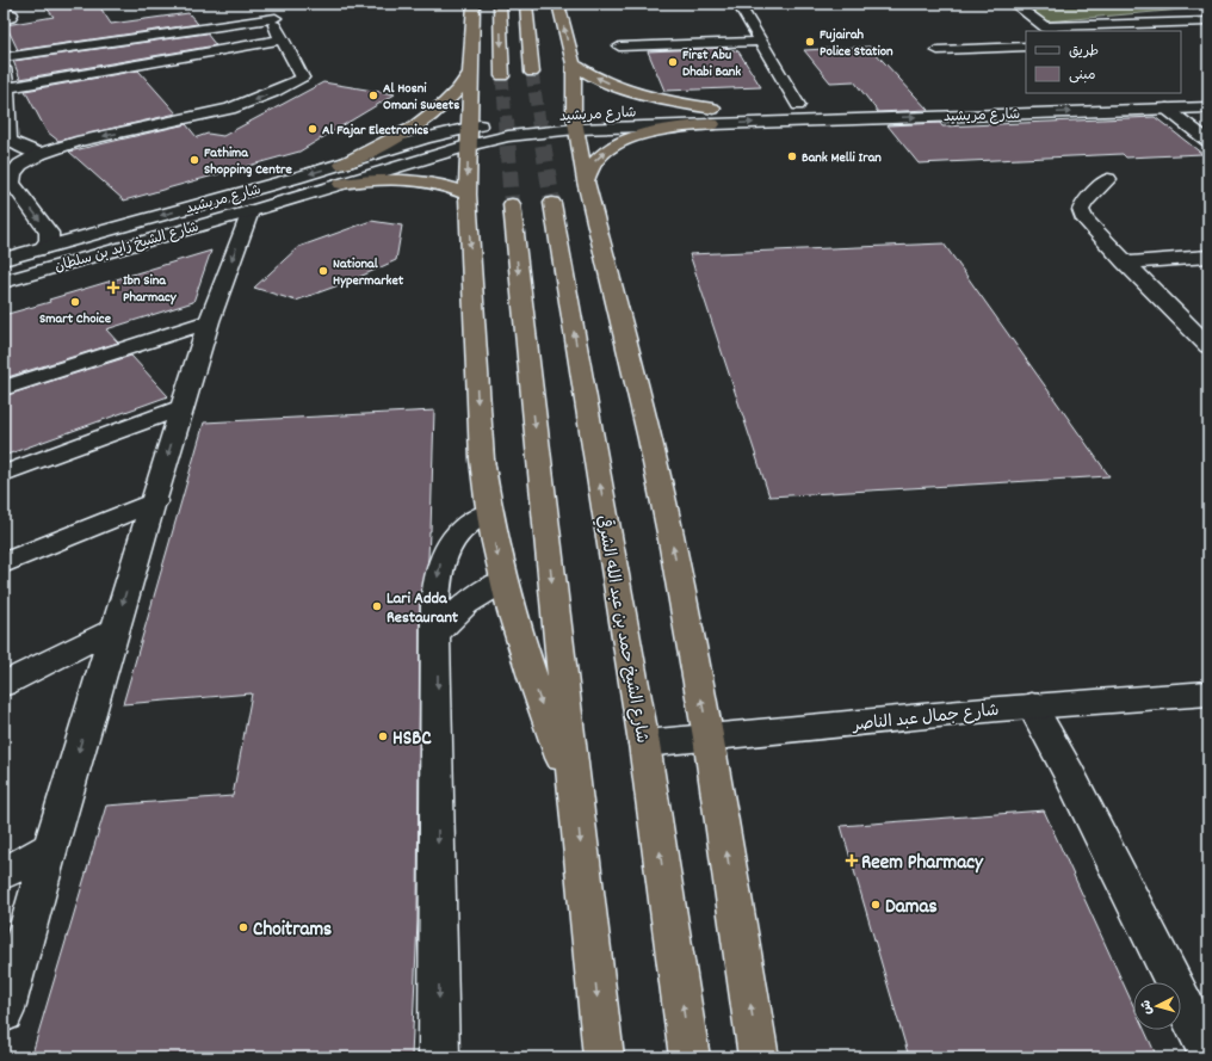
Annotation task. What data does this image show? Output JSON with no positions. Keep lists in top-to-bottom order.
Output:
{
  "streets": {
    "highway": ["شارع الشيخ حمد بن عبد الله الشرقي"],
    "street": ["شارع مريشيد", "شارع الشيخ زايد بن سلطان", "شارع جمال عبد الناصر"]
  },
  "crossings": [
    ["شارع مريشيد", "شارع الشيخ زايد بن سلطان"],
    ["شارع الشيخ حمد بن عبد الله الشرقي", "شارع جمال عبد الناصر"]
  ],
  "places": {
    "other": [
      "Fujairah Police Station",
      "First Abu Dhabi Bank",
      "Al Hosni Omani Sweets",
      "Al Fajar Electronics",
      "Bank Melli Iran",
      "Fathima Shopping Centre",
      "National Hypermarket",
      "Smart Choice",
      "Lari Adda Restaurant",
      "HSBC",
      "Damas",
      "Choitrams"
    ],
    "health": ["Ibn Sina Pharmacy", "Reem Pharmacy"]
  },
  "legend": ["طريق", "مبنى"],
  "north": "left"
}
